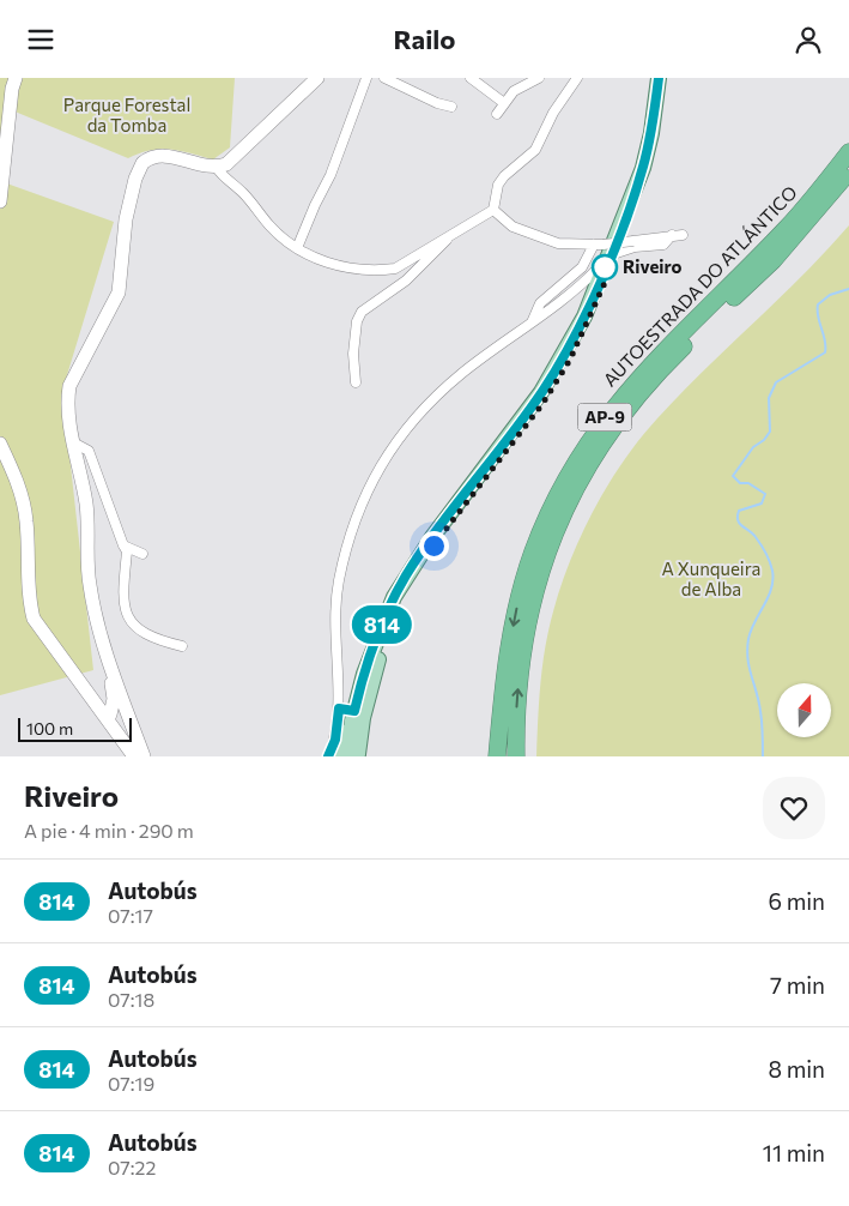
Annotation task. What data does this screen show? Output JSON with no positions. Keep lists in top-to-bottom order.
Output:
{
  "streets": {
    "highway": ["AUTOESTRADA DO ATLÁNTICO", "AP-9"]
  },
  "parks": ["Parque Forestal da Tomba", "A Xunqueira de Alba"],
  "places": ["Riveiro"],
  "lines": ["bus line 814"],
  "scale_bar": "100 m",
  "north": "top",
  "page": {
    "header": "Railo",
    "on_map": "814",
    "scale": "100 m",
    "heading": ["Riveiro", "A pie · 4 min · 290 m"],
    "list": [
      {
        "mark": "814",
        "name": "Autobús",
        "note": "07:17",
        "value": "6 min"
      },
      {
        "mark": "814",
        "name": "Autobús",
        "note": "07:18",
        "value": "7 min"
      },
      {
        "mark": "814",
        "name": "Autobús",
        "note": "07:19",
        "value": "8 min"
      },
      {
        "mark": "814",
        "name": "Autobús",
        "note": "07:22",
        "value": "11 min"
      }
    ]
  }
}
